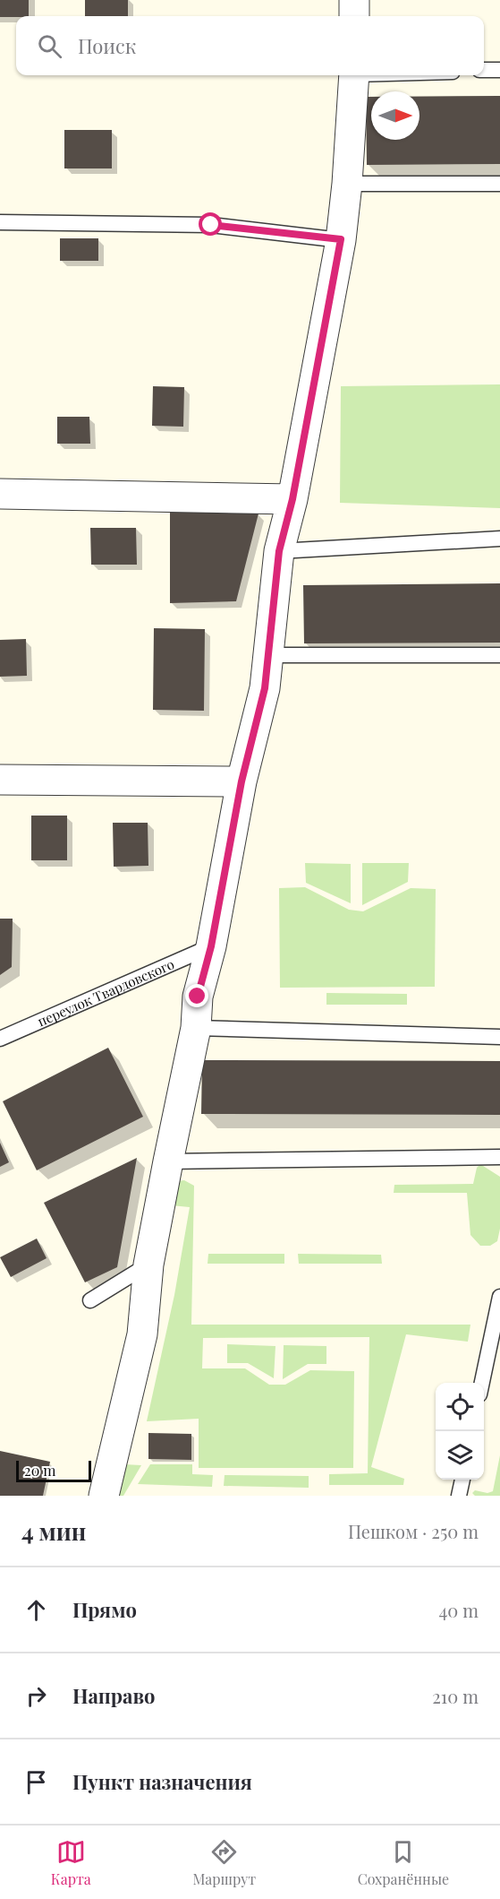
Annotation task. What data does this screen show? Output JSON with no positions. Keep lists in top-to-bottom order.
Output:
{
  "streets": {
    "lane": ["переулок Твардовского"]
  },
  "scale_bar": "20 m",
  "north": "right",
  "page": {
    "search": "Поиск",
    "scale": "20 m",
    "heading": ["4 мин", "Пешком · 250 m"],
    "list": [
      ["Прямо", "40 m"],
      ["Направо", "210 m"],
      "Пункт назначения"
    ],
    "nav": ["Карта", "Маршрут", "Сохранённые"]
  }
}
